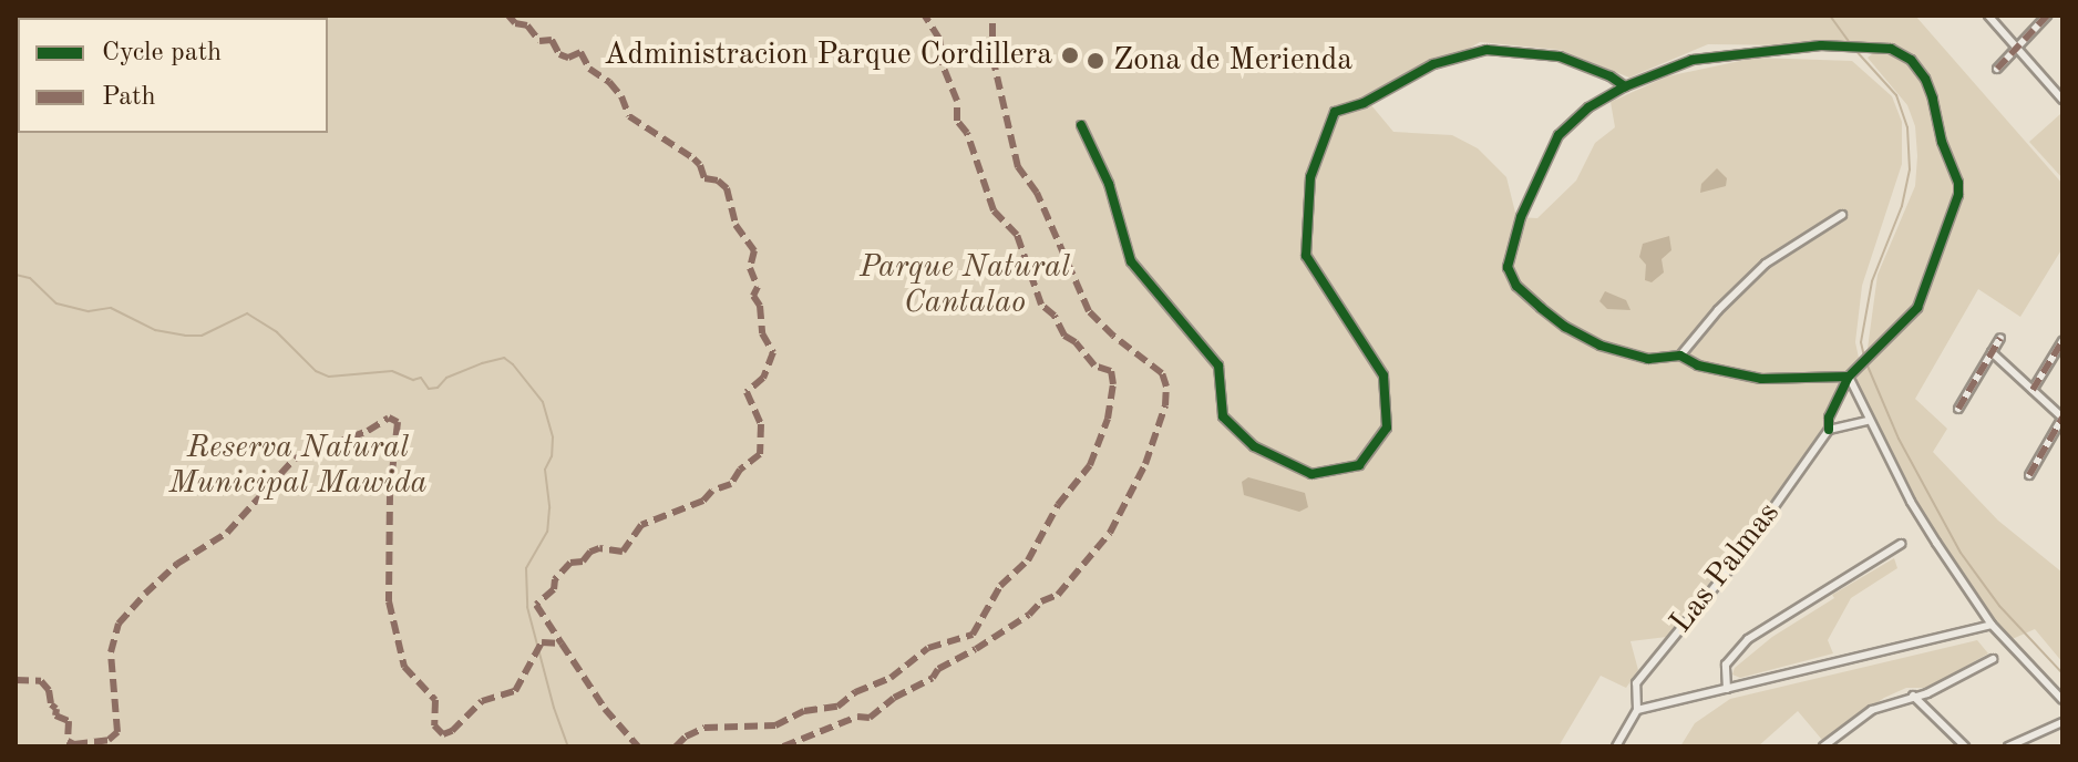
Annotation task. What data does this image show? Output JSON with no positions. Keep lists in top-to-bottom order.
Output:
{
  "streets": {
    "street": ["Las Palmas"]
  },
  "parks": ["Parque Natural Cantalao", "Reserva Natural Municipal Mawida"],
  "places": ["Administracion Parque Cordillera", "Zona de Merienda"],
  "legend": ["Cycle path", "Path"]
}
